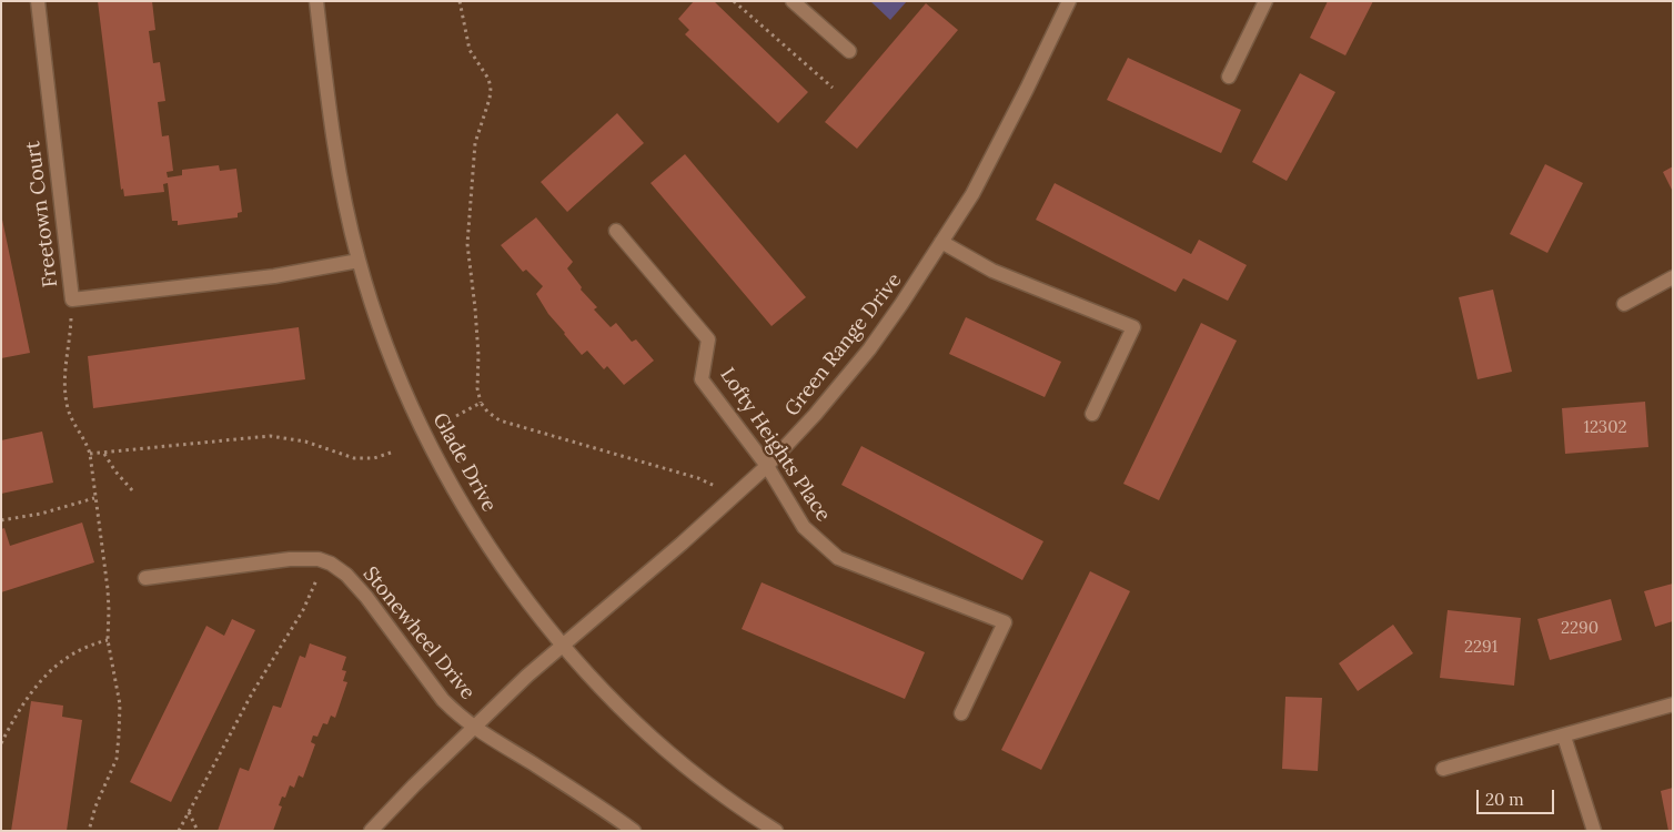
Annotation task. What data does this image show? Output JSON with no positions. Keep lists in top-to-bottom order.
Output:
{
  "streets": {
    "street": [
      "Freetown Court",
      "Green Range Drive",
      "Lofty Heights Place",
      "Glade Drive",
      "Stonewheel Drive"
    ]
  },
  "crossings": [
    ["Freetown Court", "Glade Drive"],
    ["Green Range Drive", "Lofty Heights Place"],
    ["Green Range Drive", "Glade Drive"],
    ["Green Range Drive", "Stonewheel Drive"]
  ],
  "house_numbers": ["12302", "2290", "2291"],
  "scale_bar": "20 m"
}
